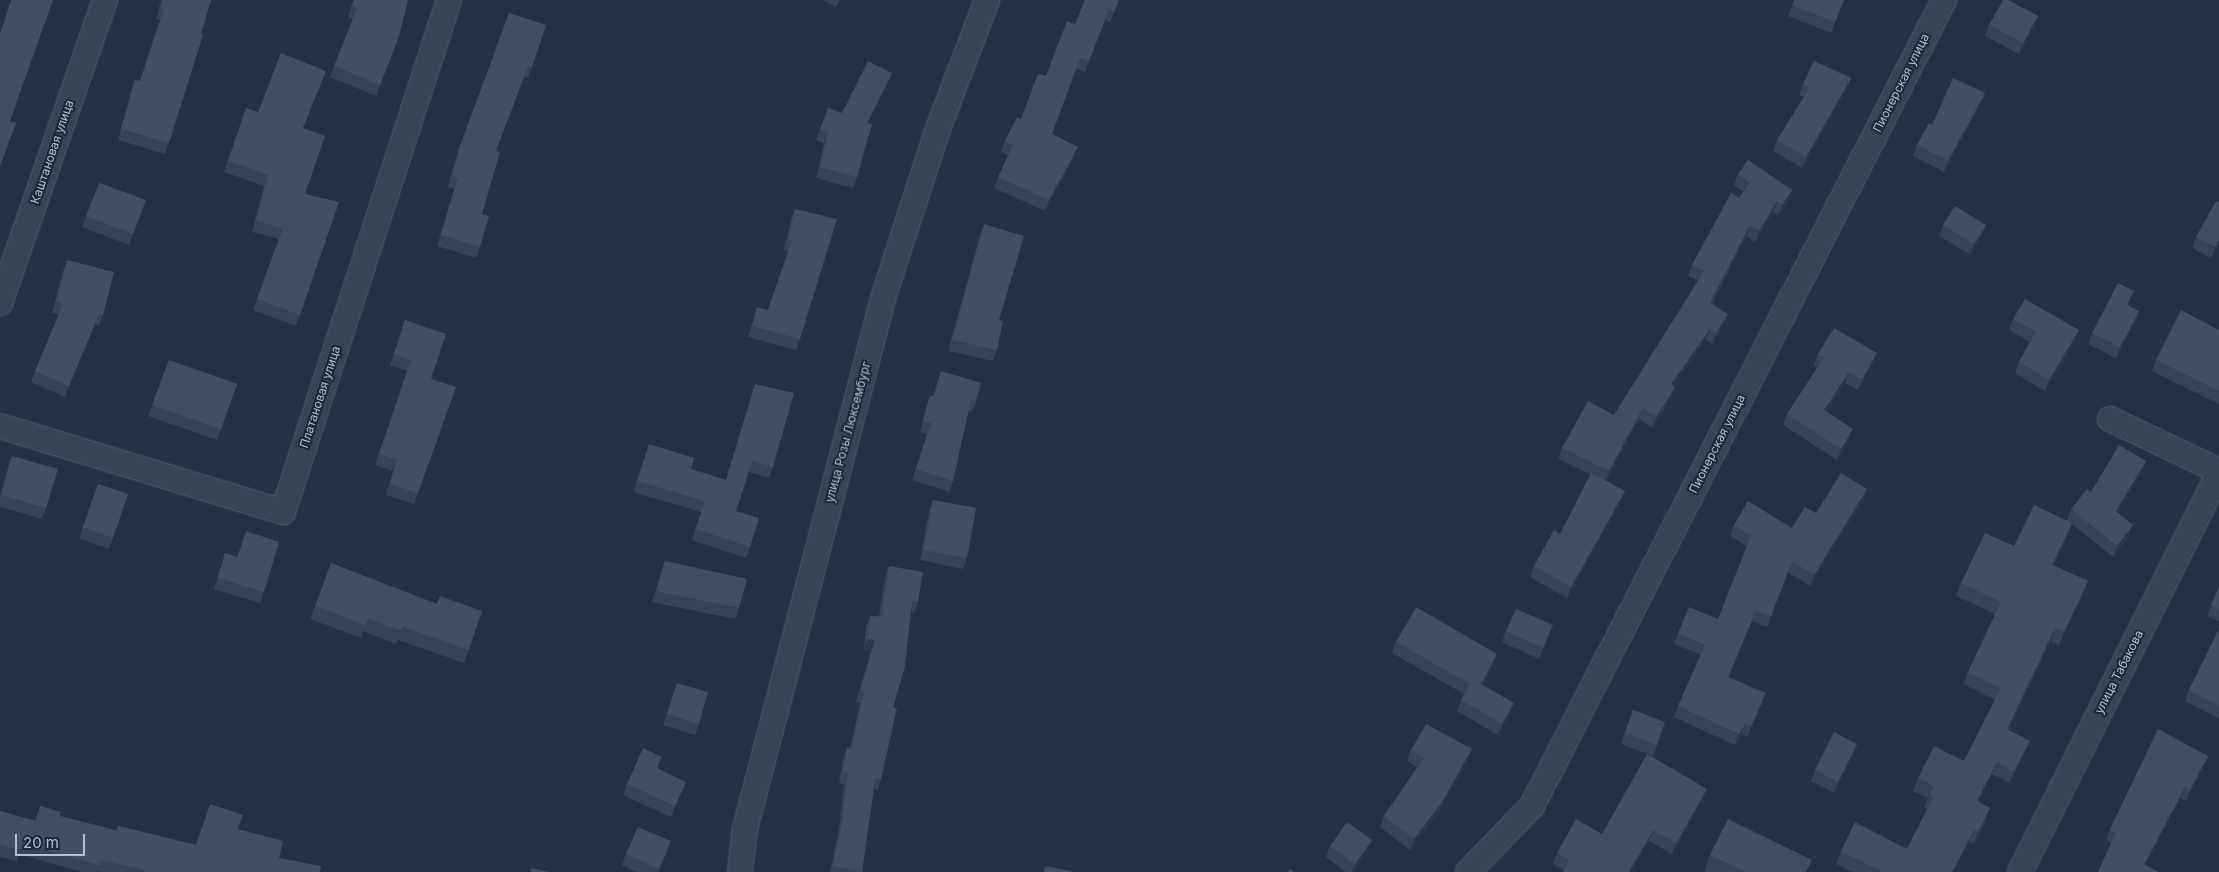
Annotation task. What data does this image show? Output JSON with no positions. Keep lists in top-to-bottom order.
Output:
{
  "streets": {
    "street": [
      "Пионерская улица",
      "Каштановая улица",
      "Платановая улица",
      "улица Розы Люксембург",
      "улица Табакова"
    ]
  },
  "scale_bar": "20 m"
}
